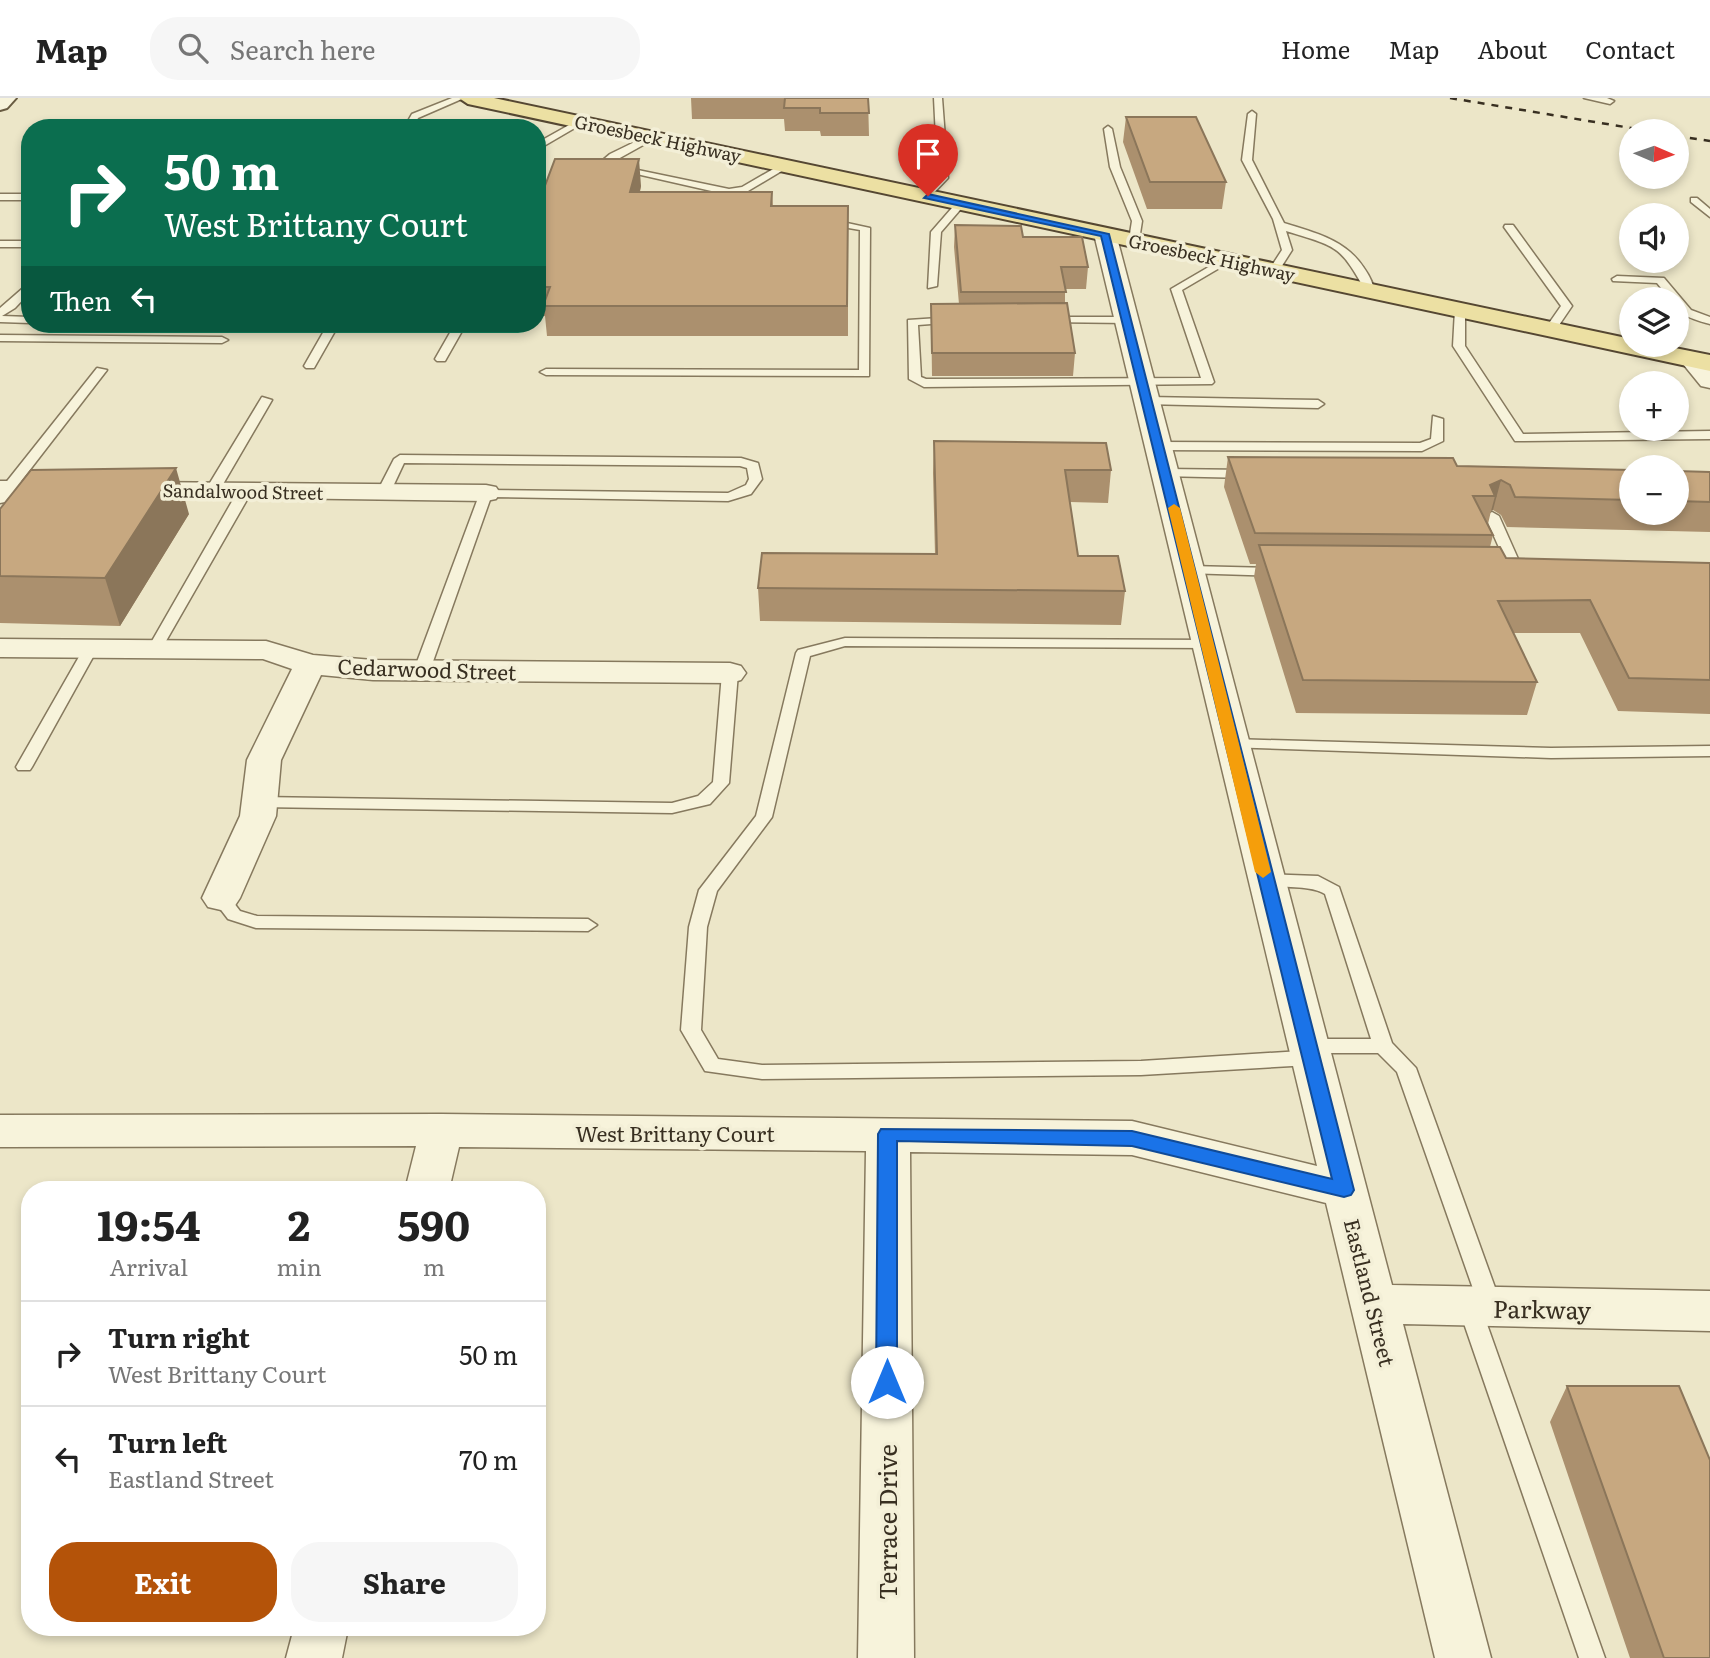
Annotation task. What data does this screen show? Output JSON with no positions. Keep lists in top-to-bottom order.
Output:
{
  "streets": {
    "main road": ["Groesbeck Highway"],
    "street": [
      "Sandalwood Street",
      "Cedarwood Street",
      "West Brittany Court",
      "Eastland Street",
      "Parkway",
      "Terrace Drive"
    ]
  },
  "crossings": [
    ["Groesbeck Highway", "Eastland Street"],
    ["West Brittany Court", "Eastland Street"],
    ["West Brittany Court", "Terrace Drive"],
    ["Eastland Street", "Parkway"]
  ],
  "north": "right",
  "page": {
    "header": "Map",
    "search": "Search here",
    "nav": [
      "Home",
      "Map",
      "About",
      "Contact"
    ],
    "map_buttons": ["+", "−"],
    "turn": ["50 m", "West Brittany Court"],
    "then": "Then",
    "eta": [
      "19:54",
      "Arrival",
      "2",
      "min",
      "590",
      "m"
    ],
    "list": [
      {
        "name": "Turn right",
        "note": "West Brittany Court",
        "value": "50 m"
      },
      {
        "name": "Turn left",
        "note": "Eastland Street",
        "value": "70 m"
      }
    ],
    "buttons": ["Exit", "Share"]
  }
}
